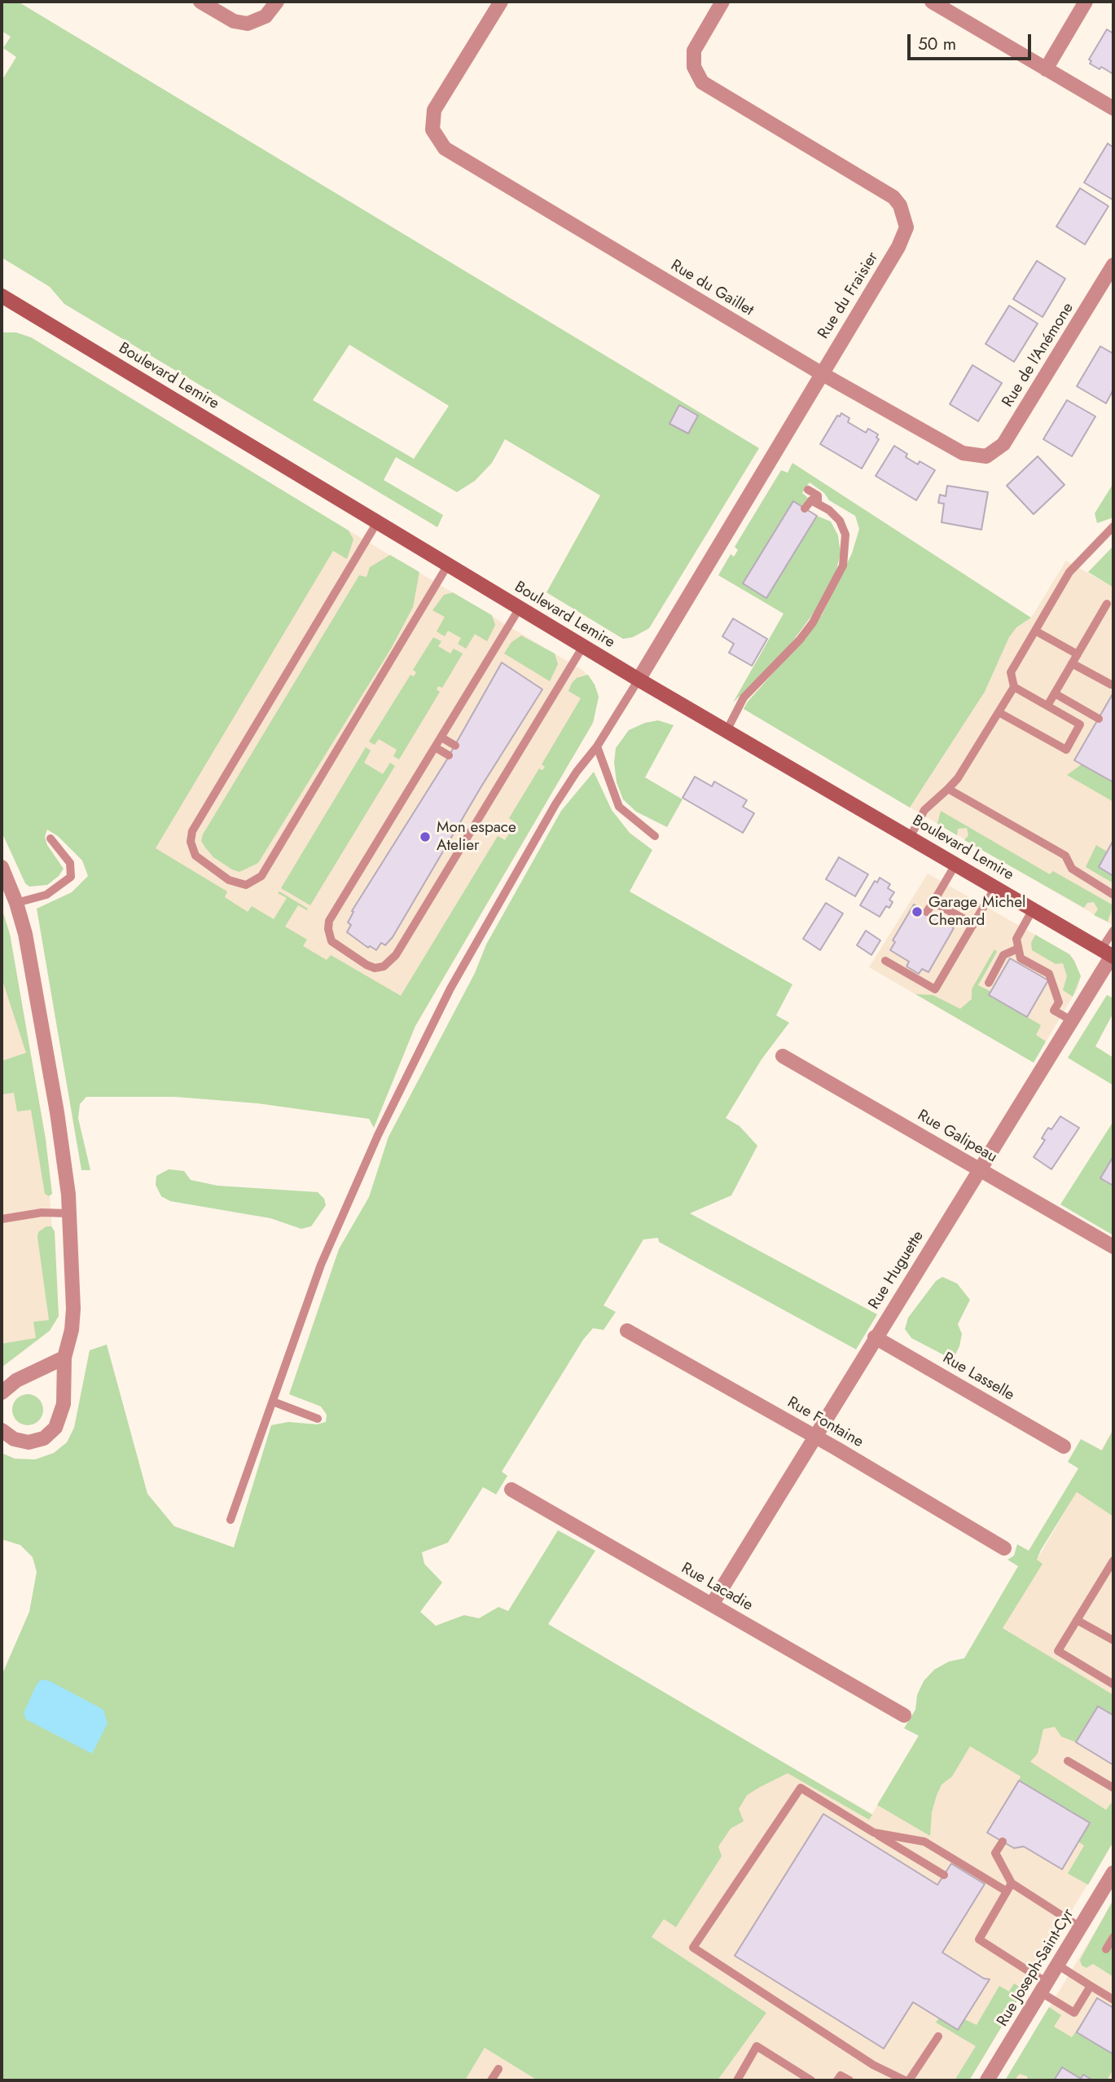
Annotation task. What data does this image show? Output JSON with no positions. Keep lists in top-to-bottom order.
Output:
{
  "streets": {
    "main road": ["Boulevard Lemire"],
    "street": [
      "Rue du Gaillet",
      "Rue du Fraisier",
      "Rue de l'Anémone",
      "Rue Galipeau",
      "Rue Huguette",
      "Rue Lasselle",
      "Rue Fontaine",
      "Rue Lacadie",
      "Rue Joseph-Saint-Cyr"
    ]
  },
  "crossings": [
    ["Rue du Gaillet", "Rue du Fraisier"],
    ["Rue du Gaillet", "Rue de l'Anémone"],
    ["Rue du Fraisier", "Boulevard Lemire"],
    ["Boulevard Lemire", "Rue Huguette"],
    ["Rue Galipeau", "Rue Huguette"],
    ["Rue Huguette", "Rue Lasselle"],
    ["Rue Huguette", "Rue Fontaine"],
    ["Rue Huguette", "Rue Lacadie"]
  ],
  "places": ["Mon espace Atelier", "Garage Michel Chenard"],
  "scale_bar": "50 m"
}
